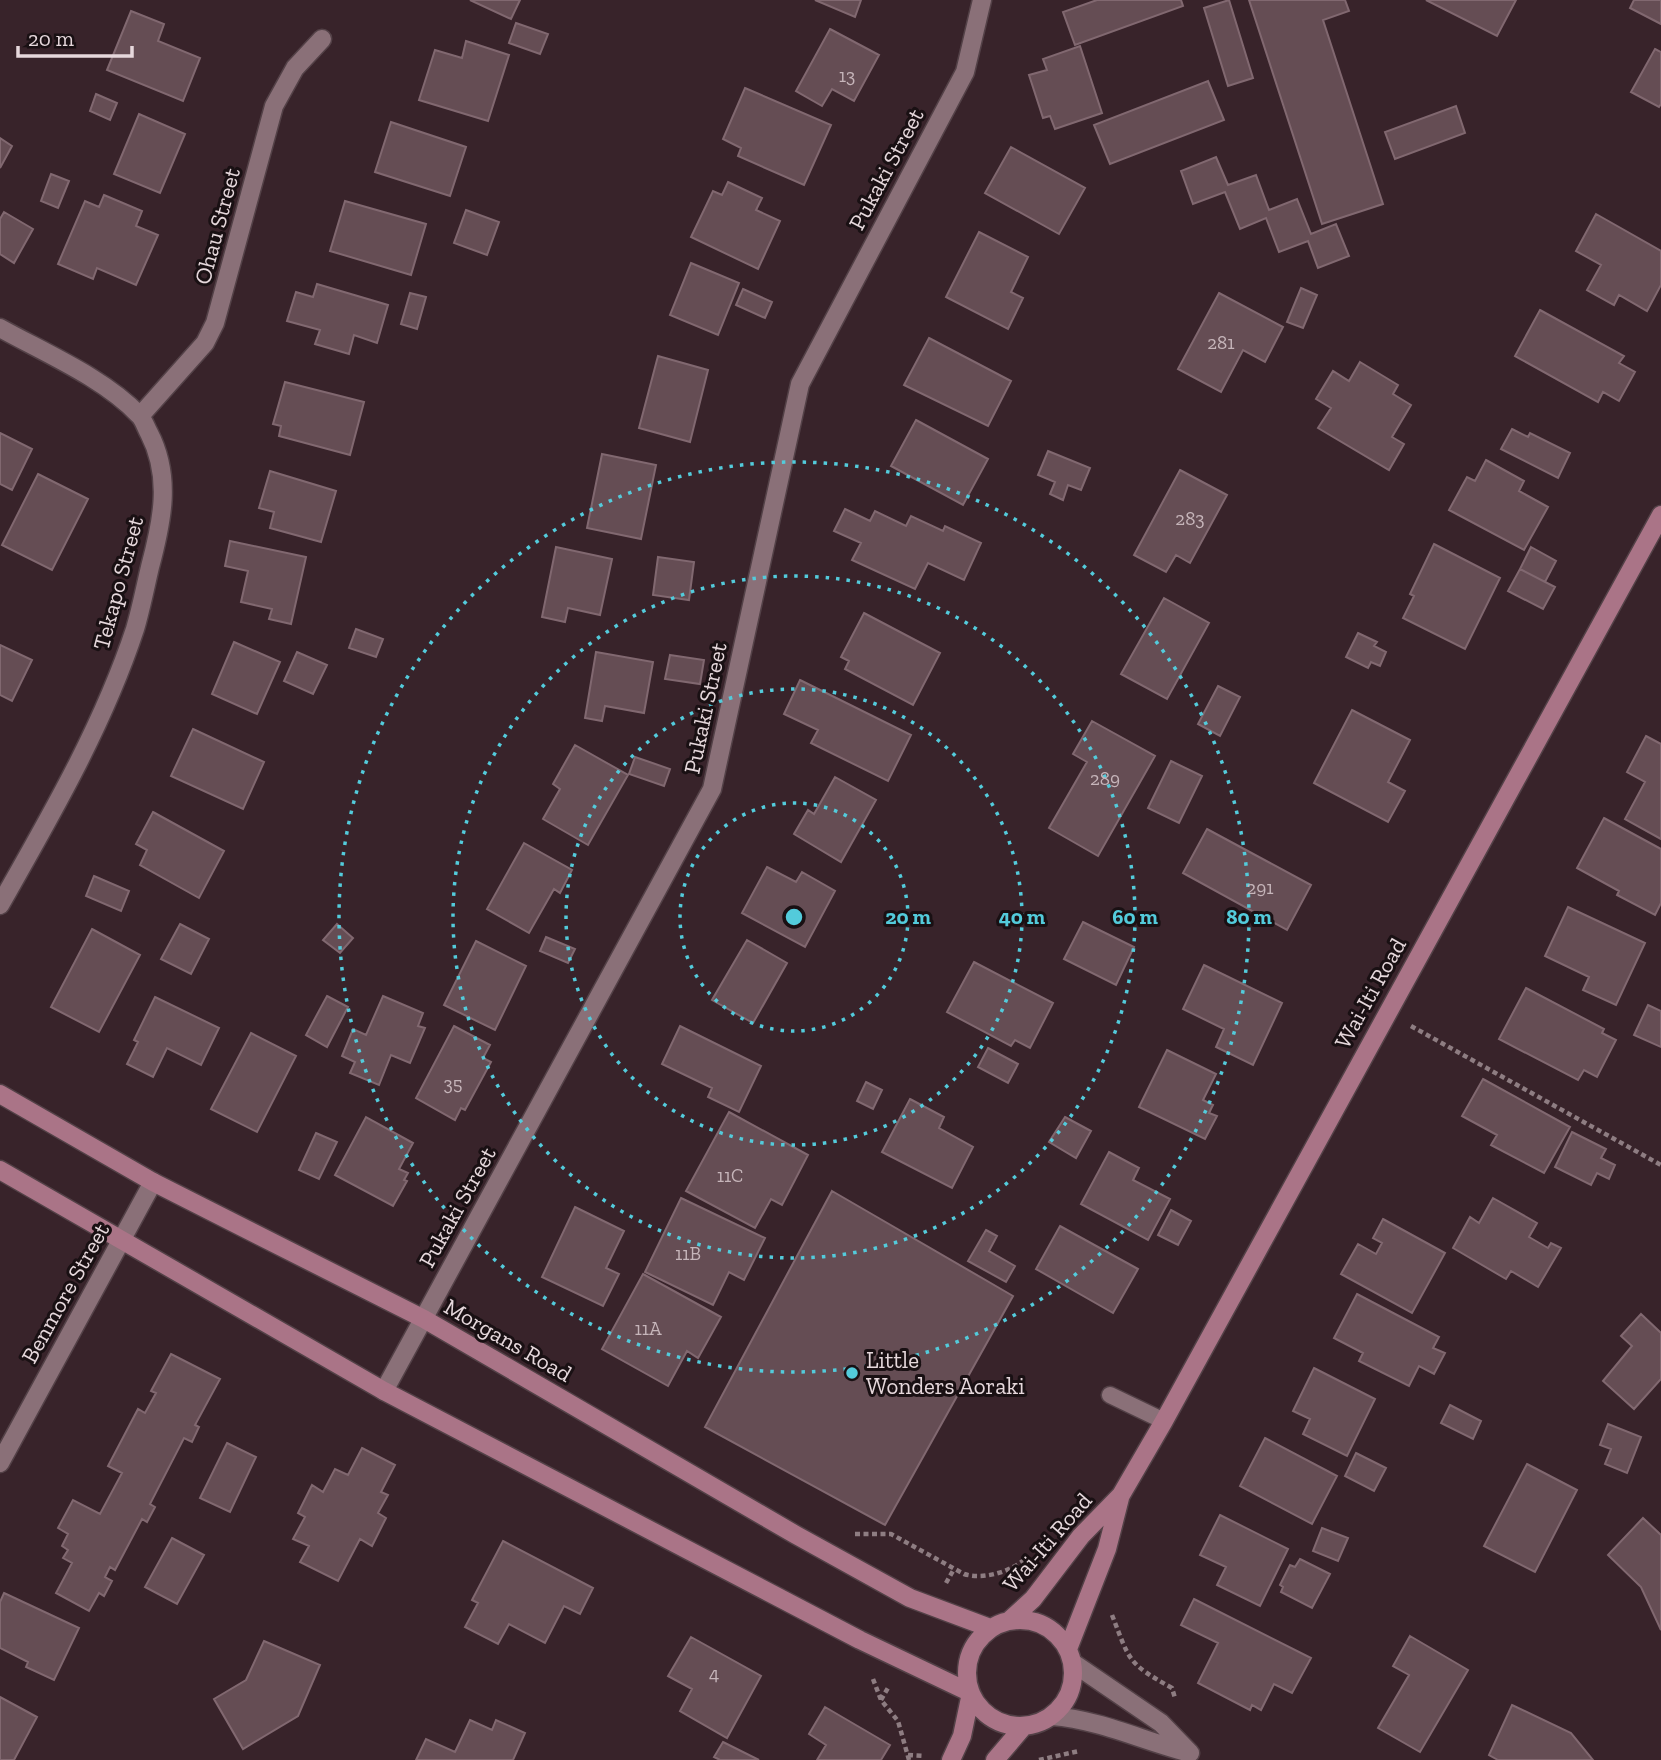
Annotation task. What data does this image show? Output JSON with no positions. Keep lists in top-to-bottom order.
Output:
{
  "streets": {
    "street": [
      "Pukaki Street",
      "Ohau Street",
      "Tekapo Street",
      "Wai-Iti Road",
      "Benmore Street",
      "Morgans Road"
    ]
  },
  "crossings": [
    ["Pukaki Street", "Morgans Road"],
    ["Ohau Street", "Tekapo Street"],
    ["Wai-Iti Road", "Morgans Road"],
    ["Benmore Street", "Morgans Road"]
  ],
  "places": ["Little Wonders Aoraki"],
  "house_numbers": [
    "13",
    "281",
    "283",
    "289",
    "291",
    "35",
    "11C",
    "11B",
    "11A",
    "4"
  ],
  "scale_bar": "20 m",
  "rings": [
    "20 m",
    "40 m",
    "60 m",
    "80 m"
  ]
}
